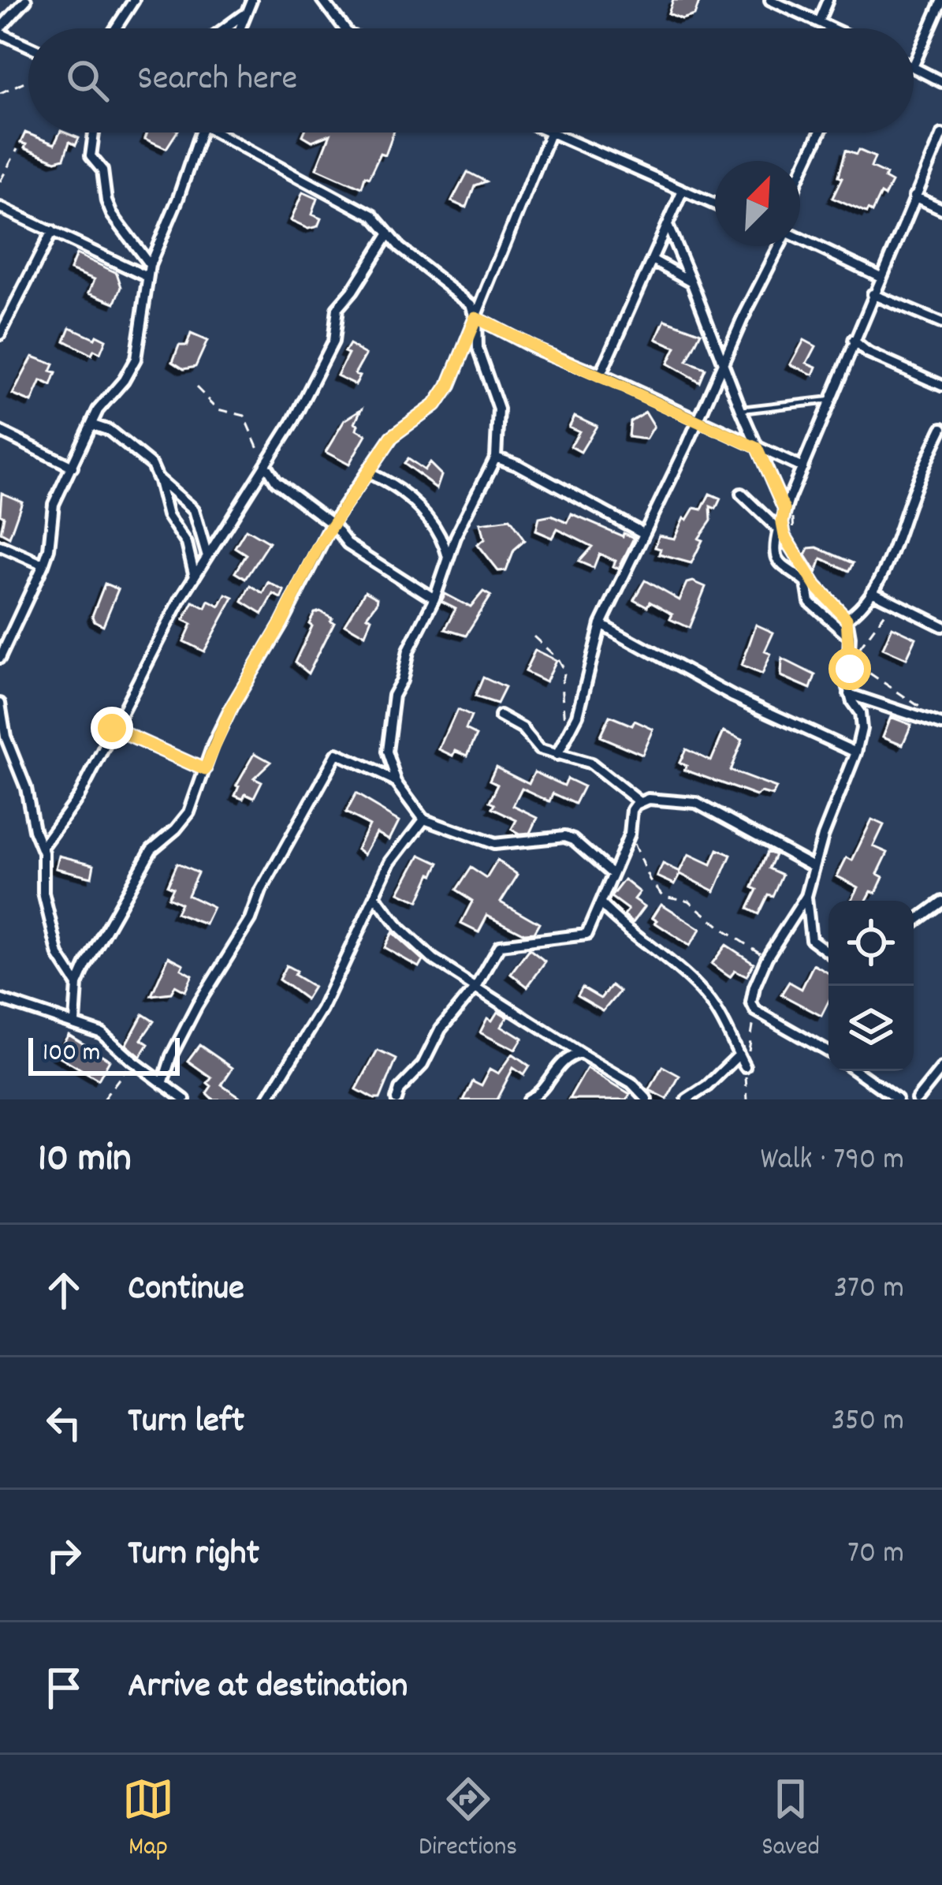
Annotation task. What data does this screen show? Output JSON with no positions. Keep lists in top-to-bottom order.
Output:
{
  "scale_bar": "100 m",
  "north": "top right",
  "page": {
    "search": "Search here",
    "scale": "100 m",
    "heading": ["10 min", "Walk · 790 m"],
    "list": [
      ["Continue", "370 m"],
      ["Turn left", "350 m"],
      ["Turn right", "70 m"],
      "Arrive at destination"
    ],
    "nav": ["Map", "Directions", "Saved"]
  }
}
